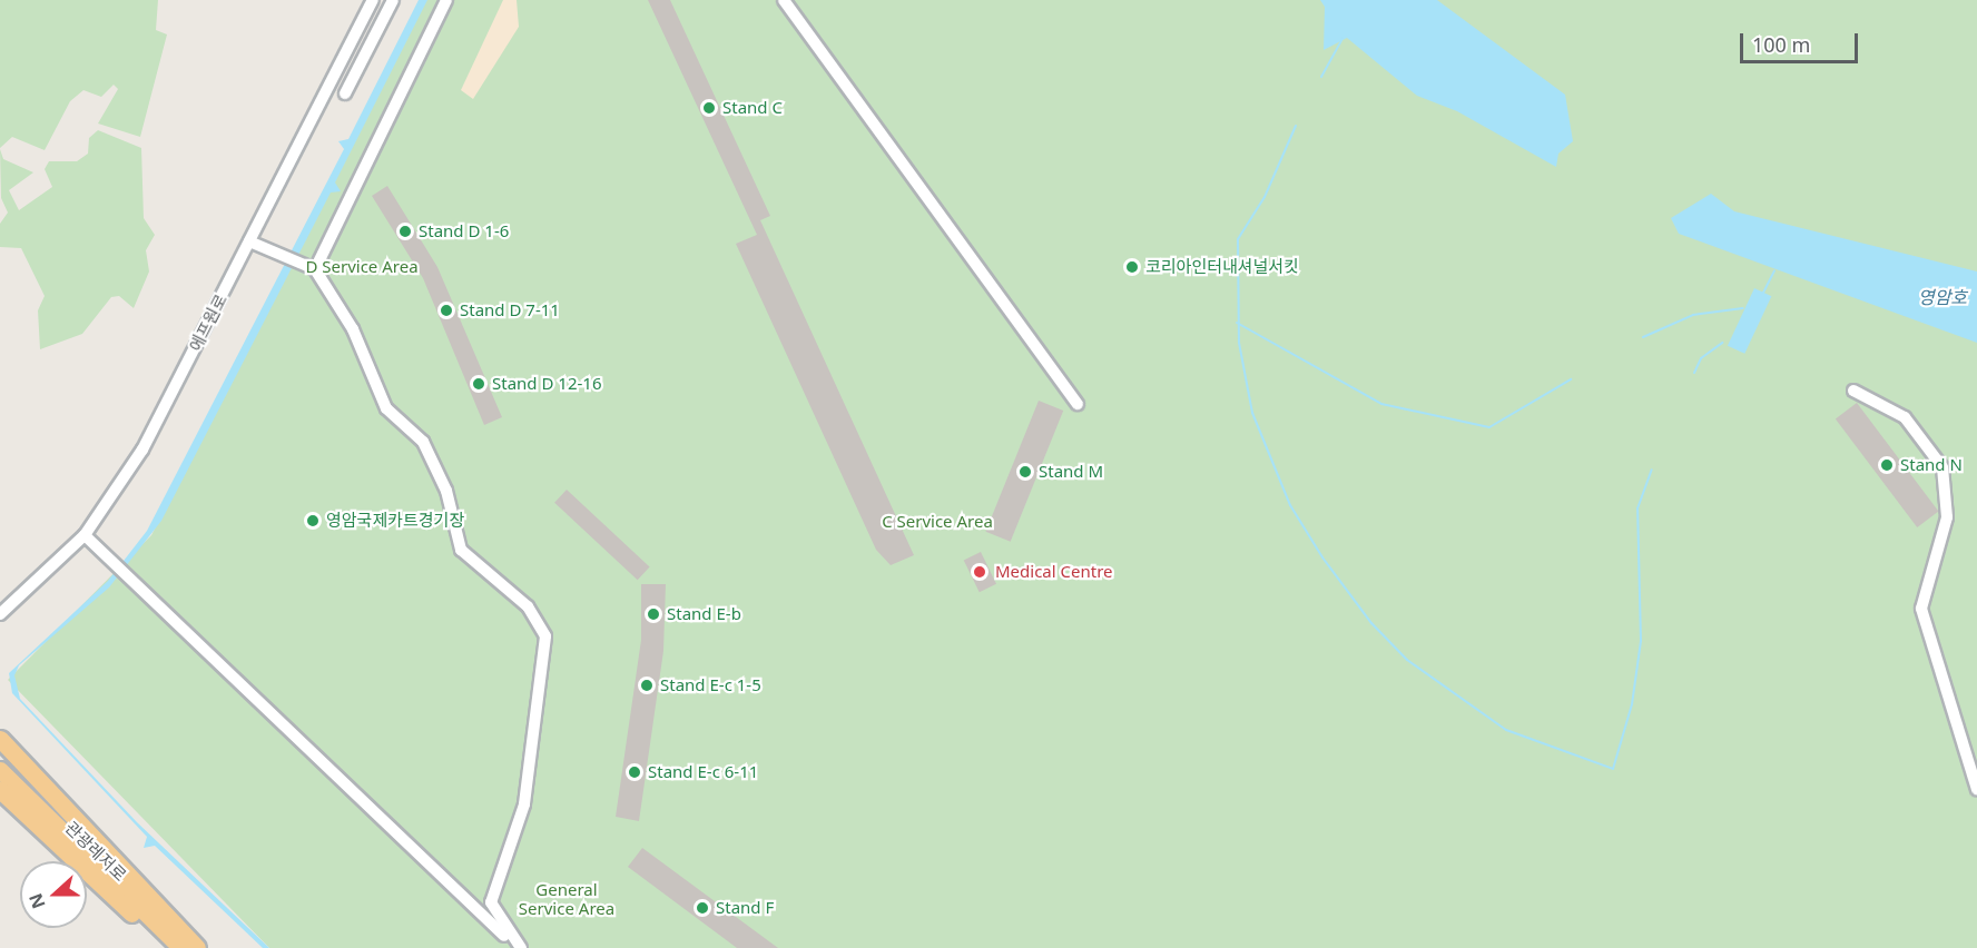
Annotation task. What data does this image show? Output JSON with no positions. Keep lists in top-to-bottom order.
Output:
{
  "streets": {
    "highway": ["관광레저로"],
    "street": ["에프원로"]
  },
  "water": ["영암호"],
  "parks": ["D Service Area", "C Service Area", "General Service Area"],
  "places": [
    "Stand C",
    "Stand D 1-6",
    "코리아인터내셔널서킷",
    "Stand D 7-11",
    "Stand D 12-16",
    "Stand N",
    "Stand M",
    "영암국제카트경기장",
    "Medical Centre",
    "Stand E-b",
    "Stand E-c 1-5",
    "Stand E-c 6-11",
    "Stand F"
  ],
  "scale_bar": "100 m",
  "north": "left"
}
